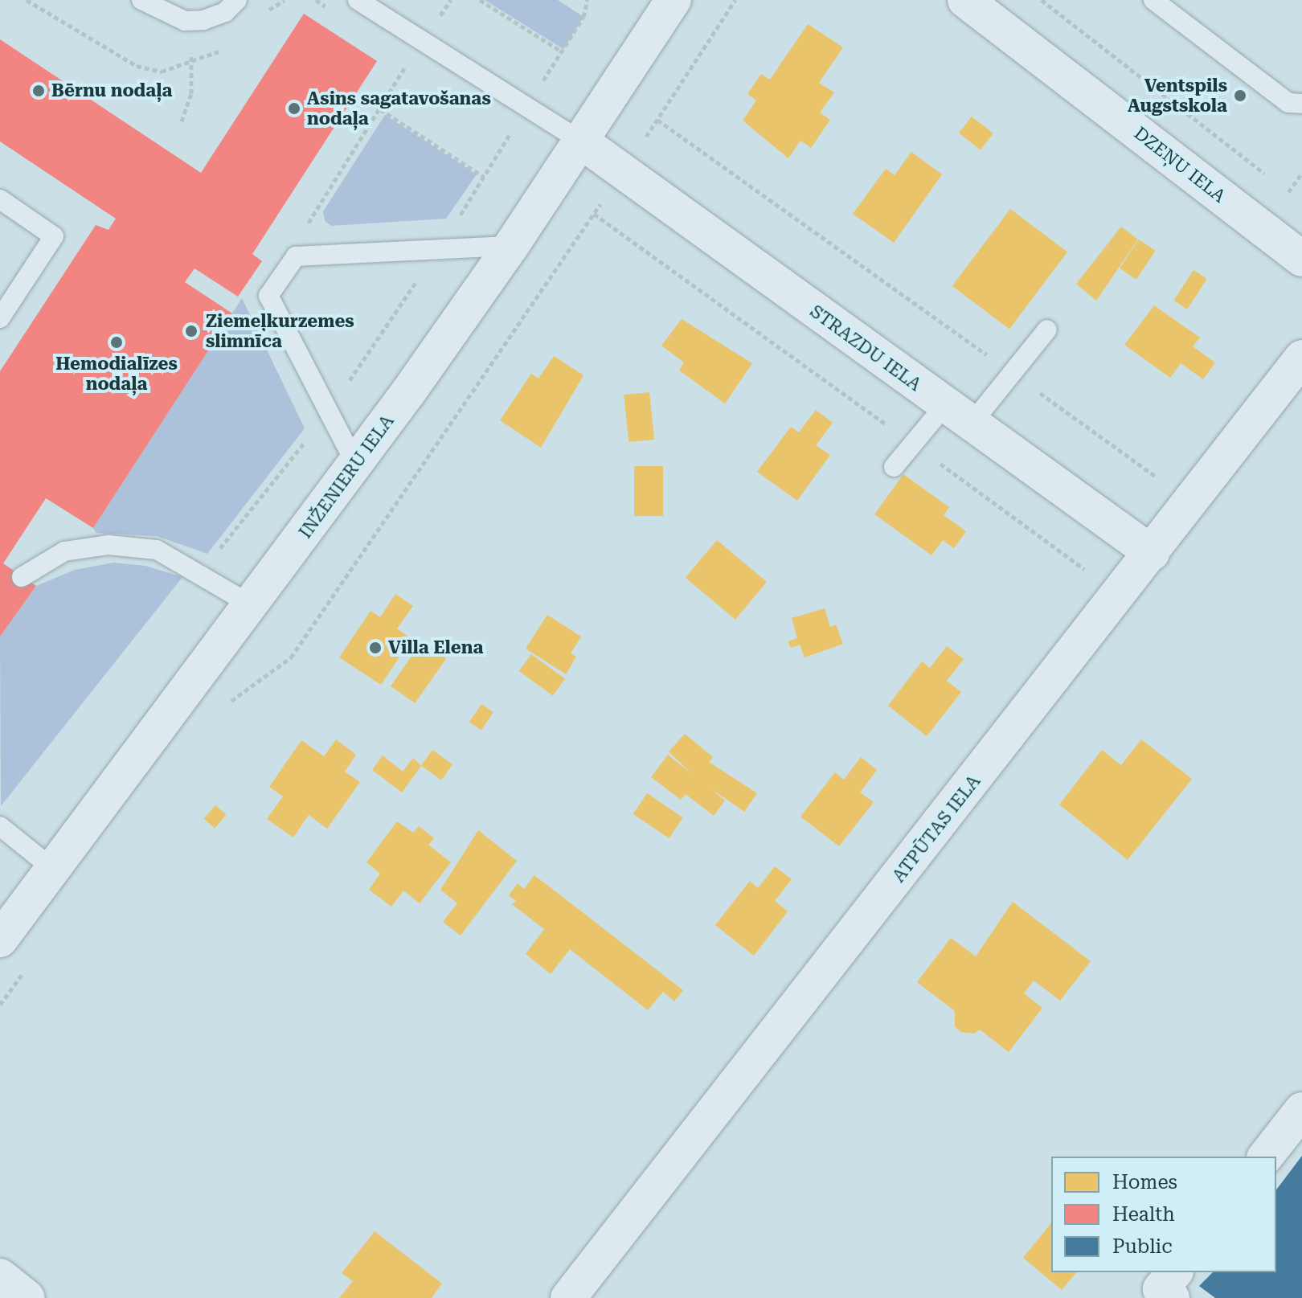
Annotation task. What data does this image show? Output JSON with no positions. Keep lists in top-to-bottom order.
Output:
{
  "streets": {
    "street": [
      "DZEŅU IELA",
      "STRAZDU IELA",
      "INŽENIERU IELA",
      "ATPŪTAS IELA"
    ]
  },
  "crossings": [
    ["STRAZDU IELA", "INŽENIERU IELA"],
    ["STRAZDU IELA", "ATPŪTAS IELA"]
  ],
  "places": [
    "Bērnu nodaļa",
    "Ventspils Augstskola",
    "Asins sagatavošanas nodaļa",
    "Ziemeļkurzemes slimnīca",
    "Hemodialīzes nodaļa",
    "Villa Elena"
  ],
  "legend": ["Homes", "Health", "Public"]
}
